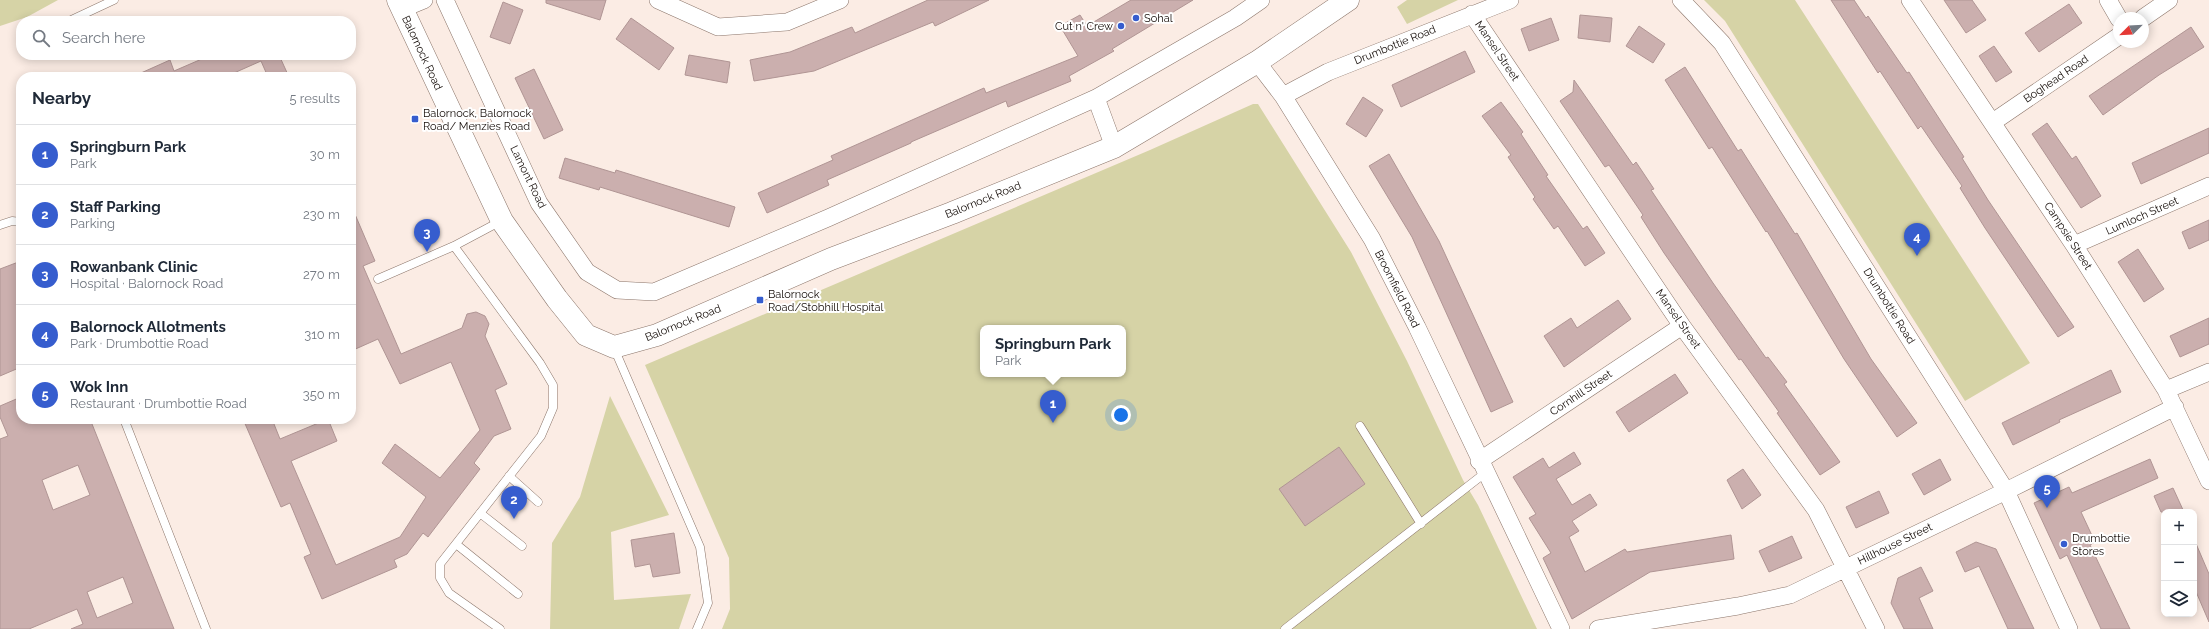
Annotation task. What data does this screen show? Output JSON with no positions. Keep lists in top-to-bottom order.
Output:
{
  "streets": {
    "street": [
      "Drumbottie Road",
      "Mansel Street",
      "Balornock Road",
      "Boghead Road",
      "Lamont Road",
      "Lumloch Street",
      "Campsie Street",
      "Broomfield Road",
      "Cornhill Street",
      "Hillhouse Street"
    ]
  },
  "crossings": [
    ["Drumbottie Road", "Mansel Street"],
    ["Drumbottie Road", "Broomfield Road"],
    ["Drumbottie Road", "Hillhouse Street"],
    ["Mansel Street", "Cornhill Street"],
    ["Mansel Street", "Hillhouse Street"],
    ["Balornock Road", "Broomfield Road"],
    ["Boghead Road", "Campsie Street"],
    ["Lumloch Street", "Campsie Street"],
    ["Campsie Street", "Hillhouse Street"],
    ["Broomfield Road", "Cornhill Street"]
  ],
  "places": {
    "other": ["Sohal", "Cut n' Crew", "Drumbottie Stores"],
    "transit": ["Balornock, Balornock Road/ Menzies Road", "Balornock Road/Stobhill Hospital"]
  },
  "north": "bottom left",
  "page": {
    "search": "Search here",
    "heading": ["Nearby", "5 results"],
    "list": [
      {
        "mark": "1",
        "name": "Springburn Park",
        "note": "Park",
        "value": "30 m"
      },
      {
        "mark": "2",
        "name": "Staff Parking",
        "note": "Parking",
        "value": "230 m"
      },
      {
        "mark": "3",
        "name": "Rowanbank Clinic",
        "note": "Hospital · Balornock Road",
        "value": "270 m"
      },
      {
        "mark": "4",
        "name": "Balornock Allotments",
        "note": "Park · Drumbottie Road",
        "value": "310 m"
      },
      {
        "mark": "5",
        "name": "Wok Inn",
        "note": "Restaurant · Drumbottie Road",
        "value": "350 m"
      }
    ],
    "pins": [
      "3",
      "4",
      "1",
      "5",
      "2"
    ],
    "popup": ["Springburn Park", "Park"],
    "map_buttons": ["+", "−"]
  }
}
